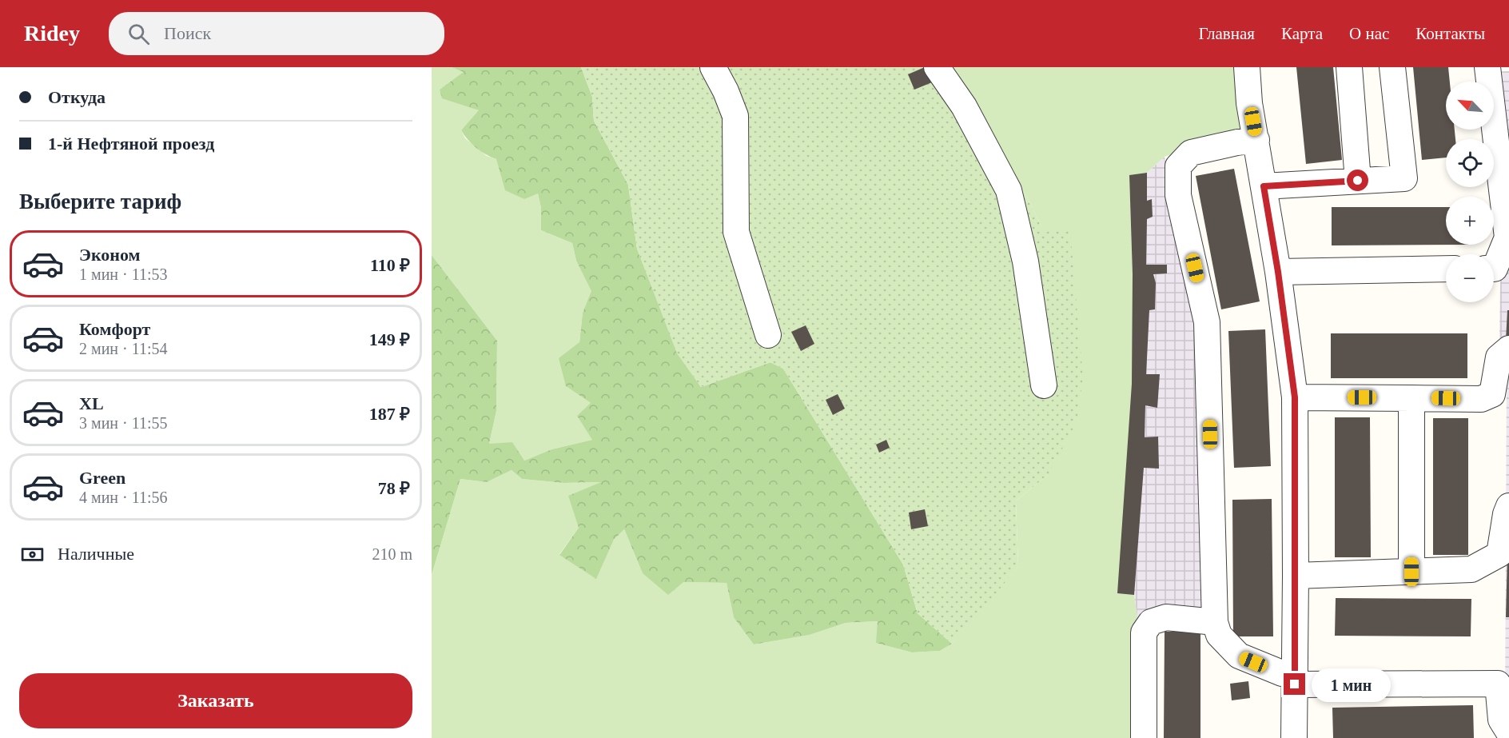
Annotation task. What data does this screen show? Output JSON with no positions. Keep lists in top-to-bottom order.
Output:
{
  "north": "top left",
  "page": {
    "header": "Ridey",
    "search": "Поиск",
    "nav": [
      "Главная",
      "Карта",
      "О нас",
      "Контакты"
    ],
    "banner": ["Откуда", "1-й Нефтяной проезд"],
    "map_buttons": ["+", "−"],
    "heading": "Выберите тариф",
    "list": [
      {
        "name": "Эконом",
        "note": "1 мин · 11:53",
        "value": "110 ₽"
      },
      {
        "name": "Комфорт",
        "note": "2 мин · 11:54",
        "value": "149 ₽"
      },
      {
        "name": "XL",
        "note": "3 мин · 11:55",
        "value": "187 ₽"
      },
      {
        "name": "Green",
        "note": "4 мин · 11:56",
        "value": "78 ₽"
      }
    ],
    "pay": ["Наличные", "210 m"],
    "buttons": "Заказать",
    "bubble": "1 мин"
  }
}
